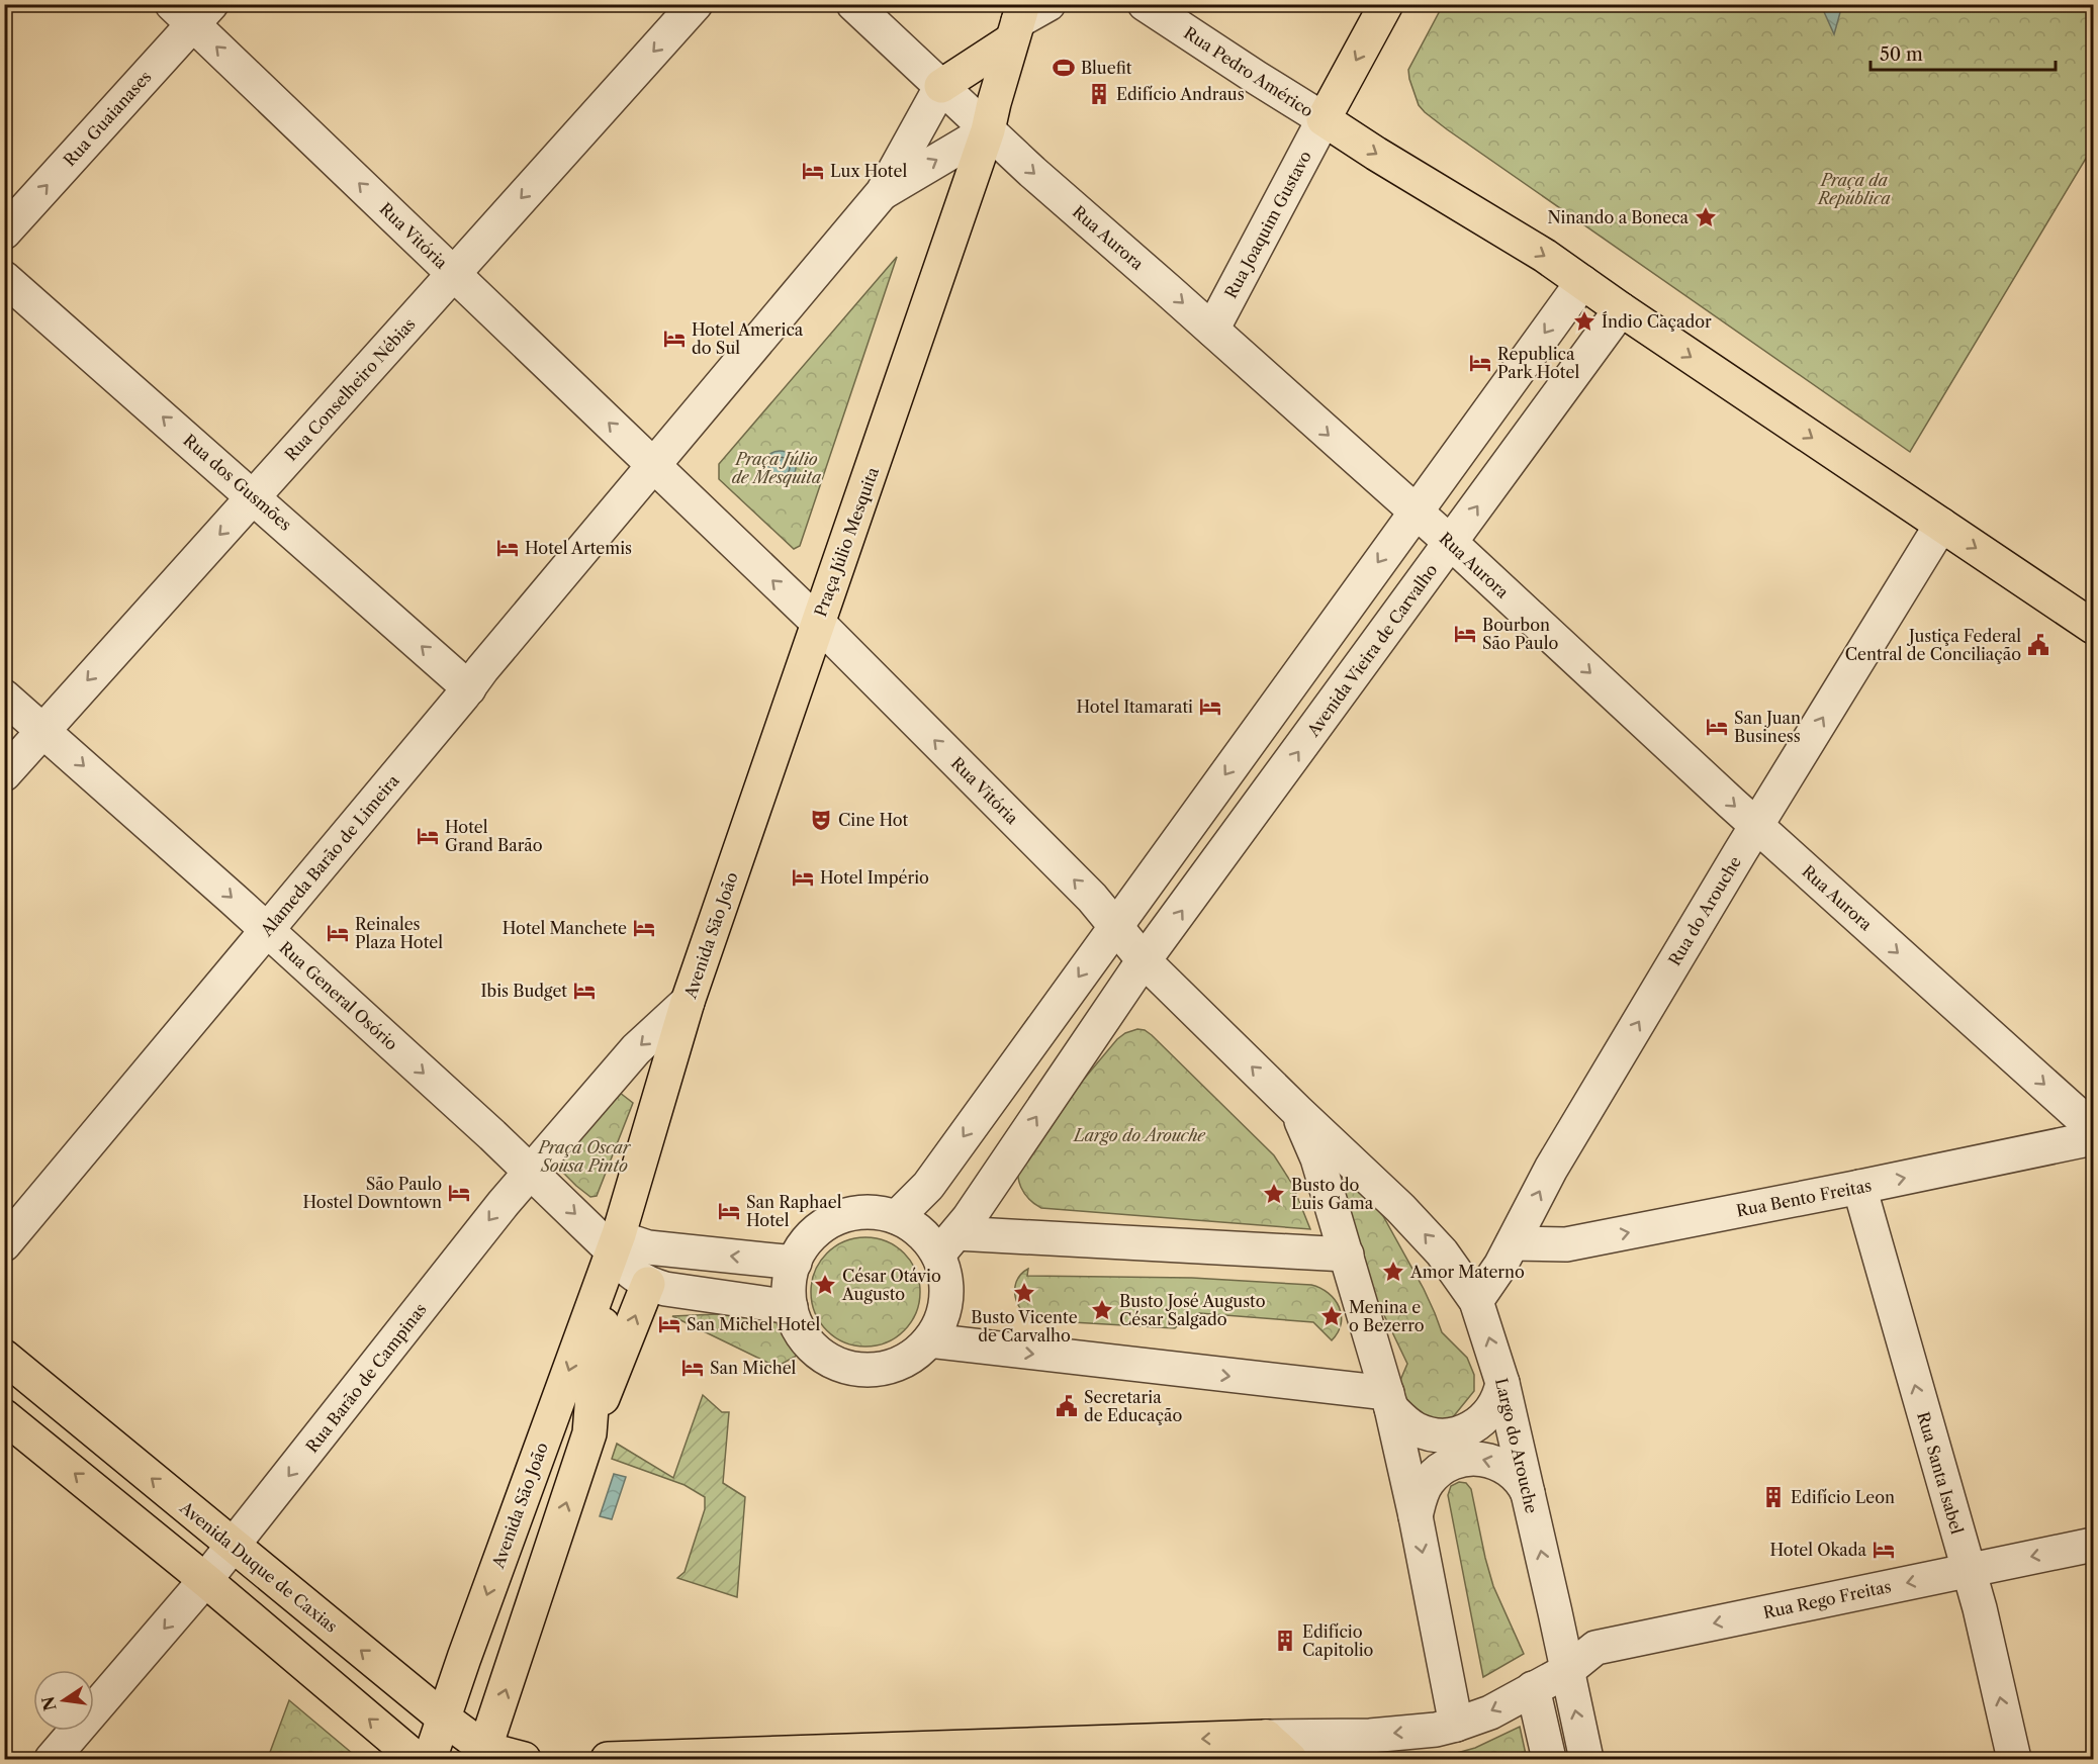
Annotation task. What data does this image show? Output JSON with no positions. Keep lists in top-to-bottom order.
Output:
{
  "streets": {
    "main road": ["Praça Júlio Mesquita", "Avenida São João", "Avenida Duque de Caxias"],
    "street": [
      "Rua Pedro Américo",
      "Rua Guaianases",
      "Rua Joaquim Gustavo",
      "Rua Vitória",
      "Rua Aurora",
      "Rua Conselheiro Nébias",
      "Rua dos Gusmões",
      "Avenida Vieira de Carvalho",
      "Alameda Barão de Limeira",
      "Rua do Arouche",
      "Rua General Osório",
      "Rua Bento Freitas",
      "Rua Barão de Campinas",
      "Largo do Arouche",
      "Rua Santa Isabel",
      "Rua Rego Freitas"
    ]
  },
  "crossings": [
    ["Rua Pedro Américo", "Rua Joaquim Gustavo"],
    ["Rua Guaianases", "Rua Vitória"],
    ["Rua Joaquim Gustavo", "Rua Aurora"],
    ["Rua Vitória", "Rua Conselheiro Nébias"],
    ["Rua Vitória", "Praça Júlio Mesquita"],
    ["Rua Vitória", "Avenida Vieira de Carvalho"],
    ["Rua Vitória", "Alameda Barão de Limeira"],
    ["Rua Vitória", "Avenida São João"],
    ["Rua Vitória", "Largo do Arouche"],
    ["Rua Aurora", "Praça Júlio Mesquita"],
    ["Rua Aurora", "Avenida Vieira de Carvalho"],
    ["Rua Aurora", "Rua do Arouche"],
    ["Rua Conselheiro Nébias", "Rua dos Gusmões"],
    ["Rua Conselheiro Nébias", "Rua General Osório"],
    ["Rua dos Gusmões", "Alameda Barão de Limeira"],
    ["Praça Júlio Mesquita", "Alameda Barão de Limeira"],
    ["Praça Júlio Mesquita", "Avenida São João"],
    ["Avenida Vieira de Carvalho", "Largo do Arouche"],
    ["Alameda Barão de Limeira", "Rua General Osório"],
    ["Rua do Arouche", "Rua Bento Freitas"],
    ["Rua do Arouche", "Largo do Arouche"],
    ["Avenida São João", "Rua General Osório"],
    ["Avenida São João", "Rua Barão de Campinas"],
    ["Avenida São João", "Avenida Duque de Caxias"],
    ["Rua General Osório", "Rua Barão de Campinas"],
    ["Rua Bento Freitas", "Rua Santa Isabel"],
    ["Rua Barão de Campinas", "Avenida Duque de Caxias"],
    ["Largo do Arouche", "Rua Rego Freitas"],
    ["Rua Santa Isabel", "Rua Rego Freitas"]
  ],
  "one_way": [
    "Rua Guaianases",
    "Rua Vitória",
    "Rua Aurora",
    "Rua dos Gusmões",
    "Rua do Arouche",
    "Rua General Osório",
    "Rua Bento Freitas",
    "Rua Barão de Campinas",
    "Rua Santa Isabel",
    "Rua Rego Freitas"
  ],
  "parks": [
    "Praça da República",
    "Praça Júlio de Mesquita",
    "Largo do Arouche",
    "Praça Oscar Sousa Pinto"
  ],
  "places": {
    "sports": ["Bluefit"],
    "building": ["Edifício Andraus", "Edifício Leon", "Edifício Capitolio"],
    "hotel": [
      "Lux Hotel",
      "Hotel America do Sul",
      "Republica Park Hotel",
      "Hotel Artemis",
      "Bourbon São Paulo",
      "Hotel Itamarati",
      "San Juan Business",
      "Hotel Grand Barão",
      "Hotel Império",
      "Hotel Manchete",
      "Reinales Plaza Hotel",
      "Ibis Budget",
      "São Paulo Hostel Downtown",
      "San Raphael Hotel",
      "San Michel Hotel",
      "San Michel",
      "Hotel Okada"
    ],
    "place": [
      "Ninando a Boneca",
      "Índio Caçador",
      "Busto do Luis Gama",
      "Amor Materno",
      "César Otávio Augusto",
      "Busto Vicente de Carvalho",
      "Busto José Augusto César Salgado",
      "Menina e o Bezerro"
    ],
    "public building": ["Justiça Federal Central de Conciliação", "Secretaria de Educação"],
    "theatre": ["Cine Hot"]
  },
  "scale_bar": "50 m",
  "north": "left"
}
